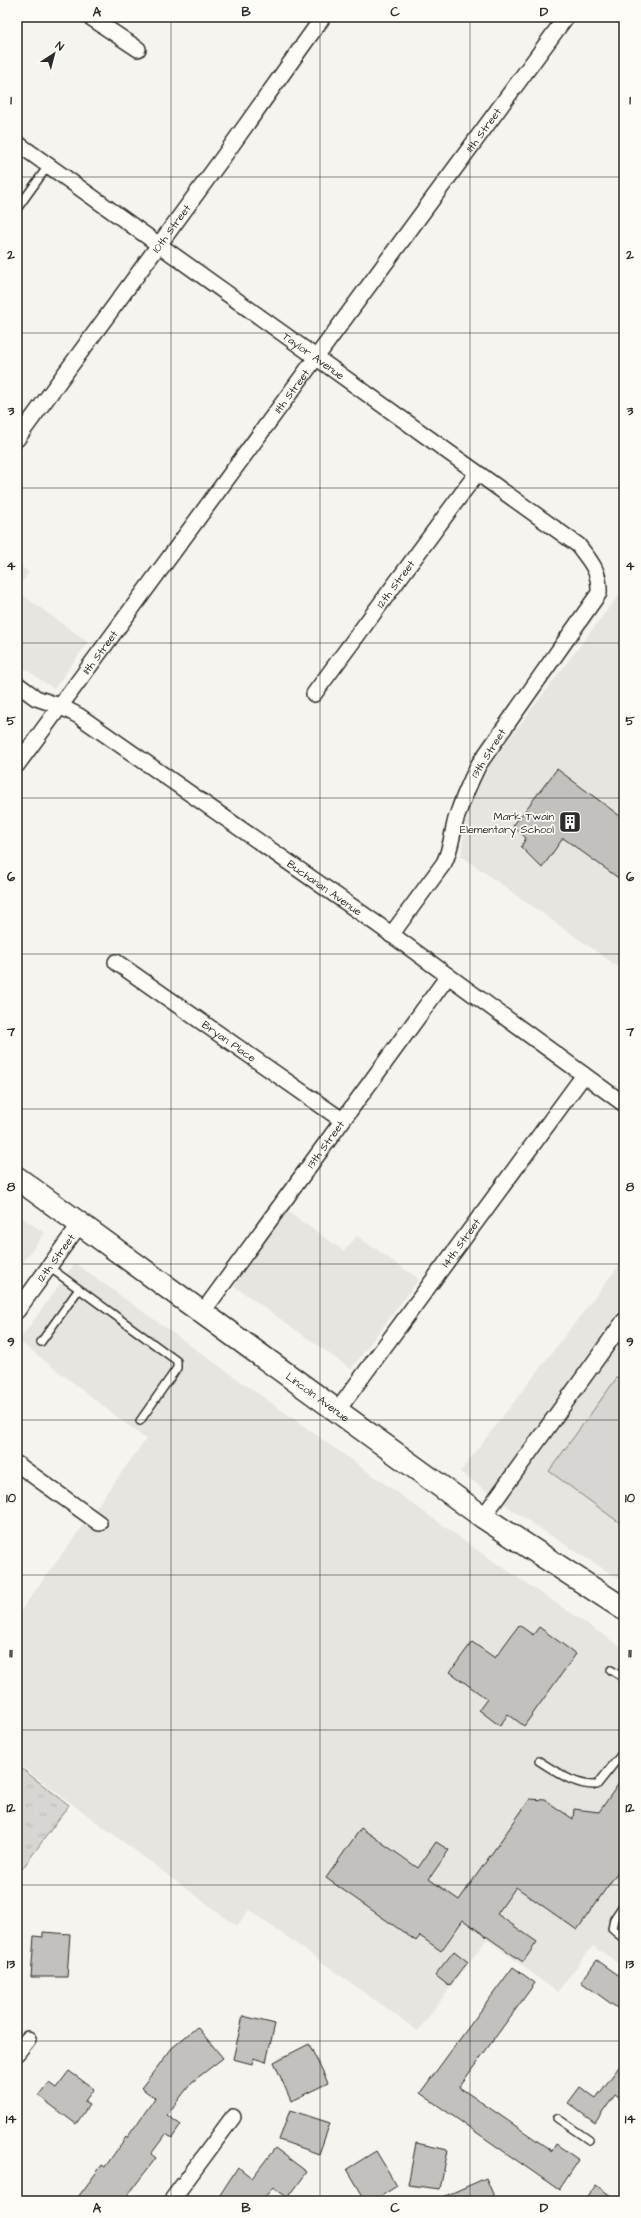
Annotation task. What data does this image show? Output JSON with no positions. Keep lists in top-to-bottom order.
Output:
{
  "streets": {
    "main road": ["Lincoln Avenue"],
    "street": [
      "11th Street",
      "10th Street",
      "Taylor Avenue",
      "12th Street",
      "13th Street",
      "Buchanan Avenue",
      "Bryan Place",
      "14th Street"
    ]
  },
  "crossings": [
    ["11th Street", "Taylor Avenue"],
    ["11th Street", "Buchanan Avenue"],
    ["10th Street", "Taylor Avenue"],
    ["Taylor Avenue", "12th Street"],
    ["Taylor Avenue", "13th Street"],
    ["12th Street", "Lincoln Avenue"],
    ["13th Street", "Buchanan Avenue"],
    ["13th Street", "Bryan Place"],
    ["13th Street", "Lincoln Avenue"],
    ["Buchanan Avenue", "14th Street"],
    ["14th Street", "Lincoln Avenue"]
  ],
  "places": {
    "building": ["Mark Twain Elementary School"]
  },
  "north": "top right",
  "grid": {
    "columns": [
      "A",
      "B",
      "C",
      "D"
    ],
    "rows": [
      "1",
      "2",
      "3",
      "4",
      "5",
      "6",
      "7",
      "8",
      "9",
      "10",
      "11",
      "12",
      "13",
      "14"
    ]
  }
}
